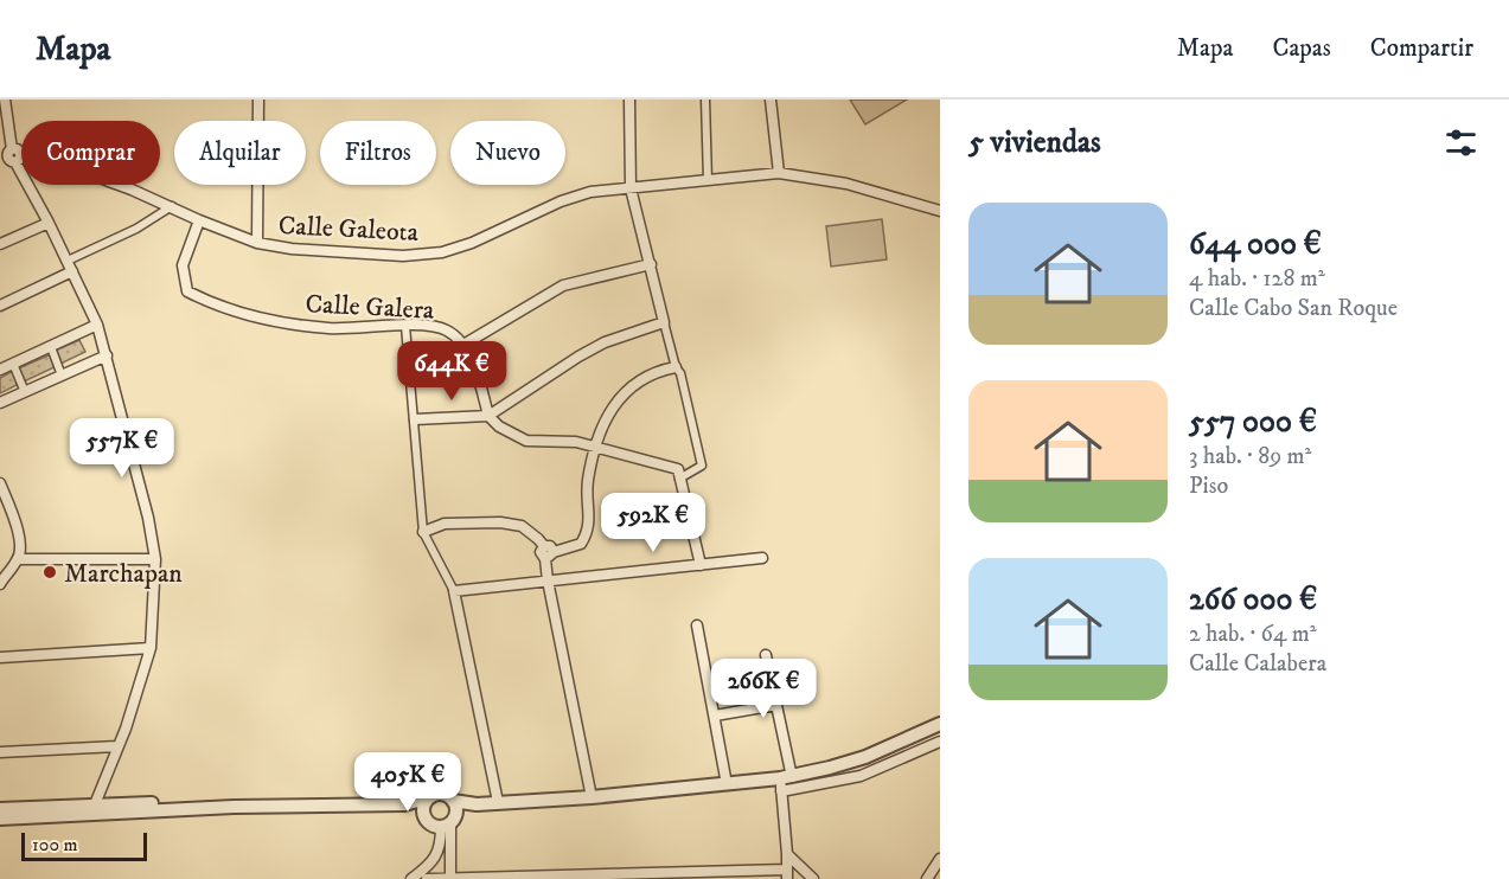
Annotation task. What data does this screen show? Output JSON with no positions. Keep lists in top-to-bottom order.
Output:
{
  "streets": {
    "street": ["Calle Galeota", "Calle Galera"]
  },
  "crossings": [
    ["Calle Galeota", "Calle Galera"]
  ],
  "places": ["Marchapan"],
  "scale_bar": "100 m",
  "page": {
    "header": "Mapa",
    "nav": ["Mapa", "Capas", "Compartir"],
    "heading": "5 viviendas",
    "chip": [
      "Comprar",
      "Alquilar",
      "Filtros",
      "Nuevo"
    ],
    "list": [
      {
        "name": "644 000 €",
        "note": "4 hab. · 128 m² · Calle Cabo San Roque"
      },
      {
        "name": "557 000 €",
        "note": "3 hab. · 89 m² · Piso"
      },
      {
        "name": "266 000 €",
        "note": "2 hab. · 64 m² · Calle Calabera"
      }
    ],
    "price": [
      "644K €",
      "557K €",
      "592K €",
      "266K €",
      "405K €"
    ],
    "scale": "100 m"
  }
}
